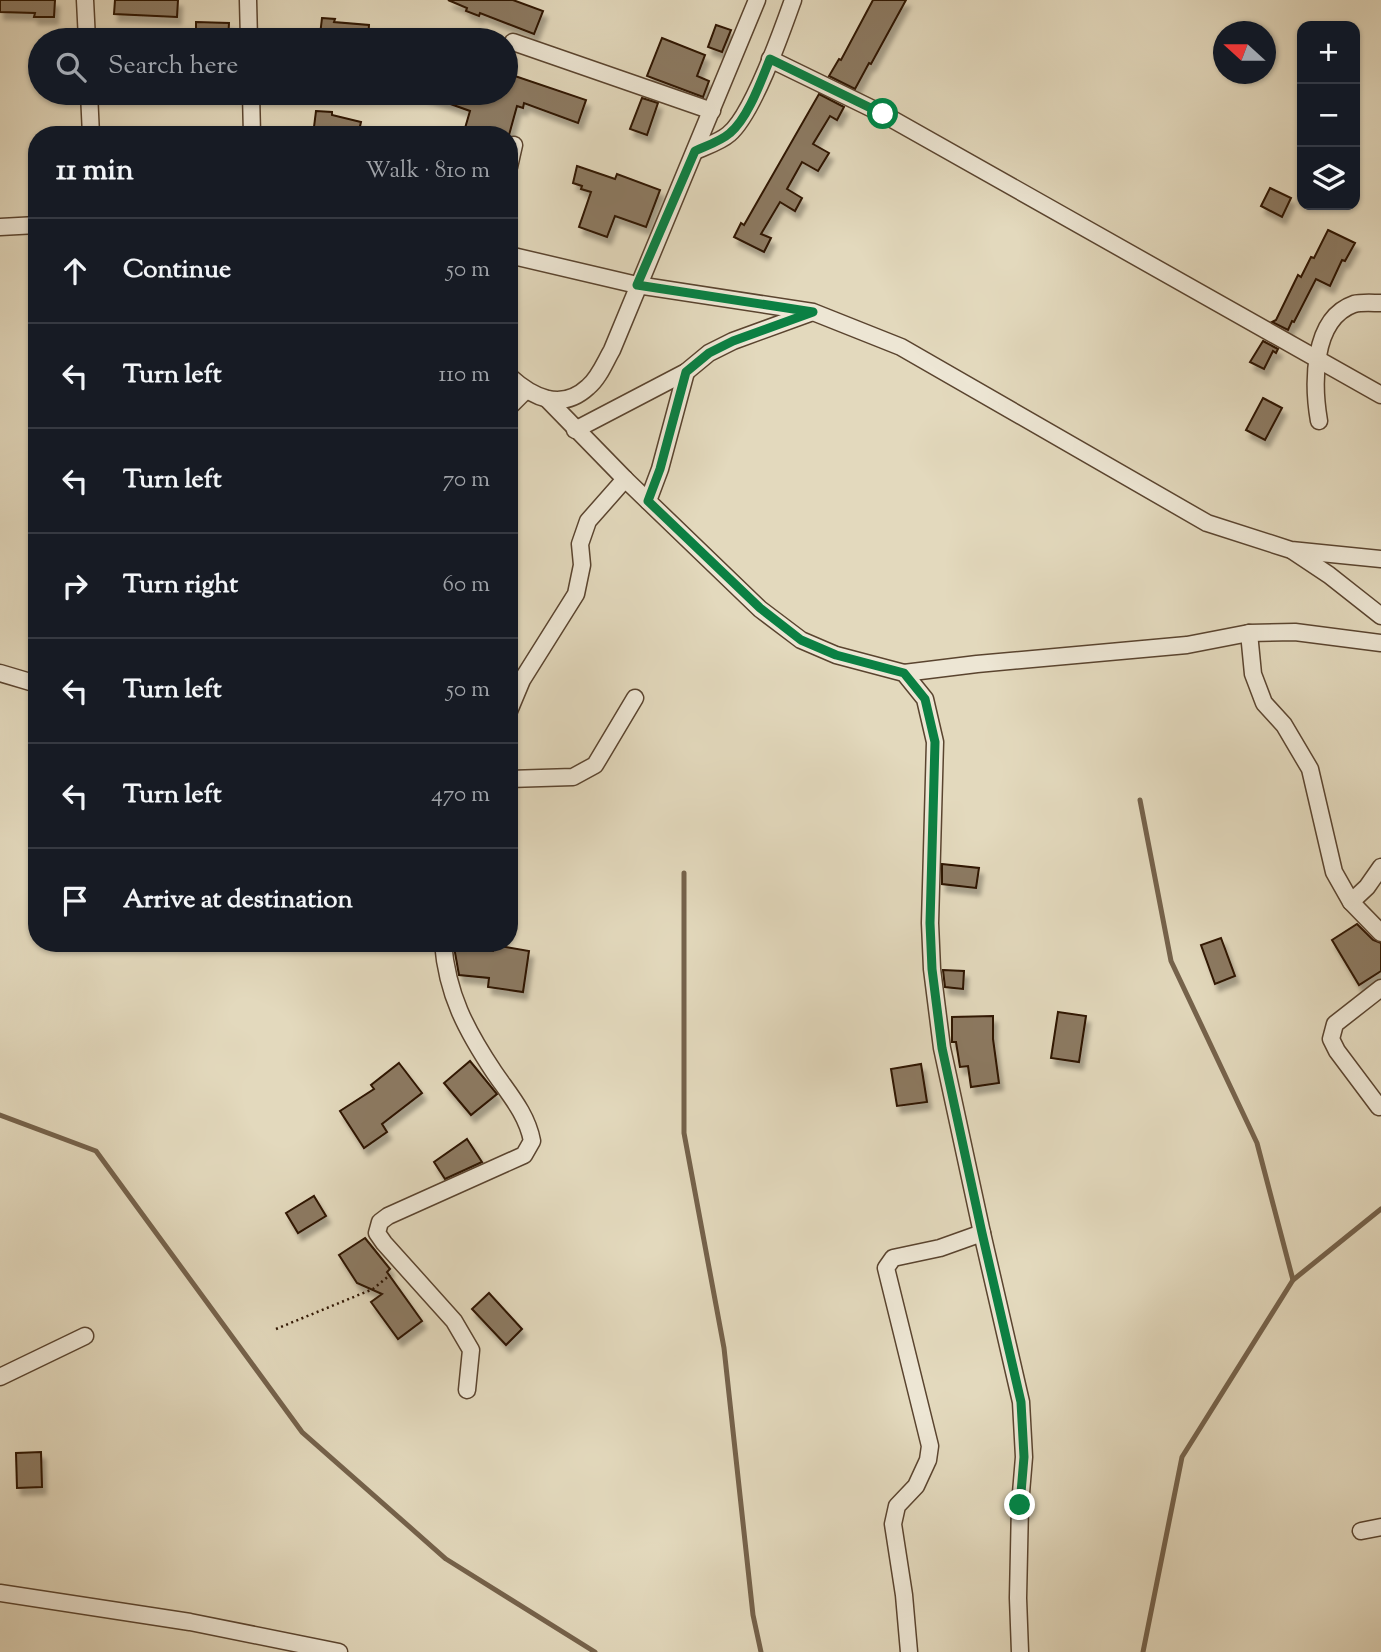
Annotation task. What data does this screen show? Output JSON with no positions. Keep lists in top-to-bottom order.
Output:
{
  "north": "left",
  "page": {
    "map_buttons": ["+", "−"],
    "search": "Search here",
    "heading": ["11 min", "Walk · 810 m"],
    "list": [
      ["Continue", "50 m"],
      ["Turn left", "110 m"],
      ["Turn left", "70 m"],
      ["Turn right", "60 m"],
      ["Turn left", "50 m"],
      ["Turn left", "470 m"],
      "Arrive at destination"
    ]
  }
}
